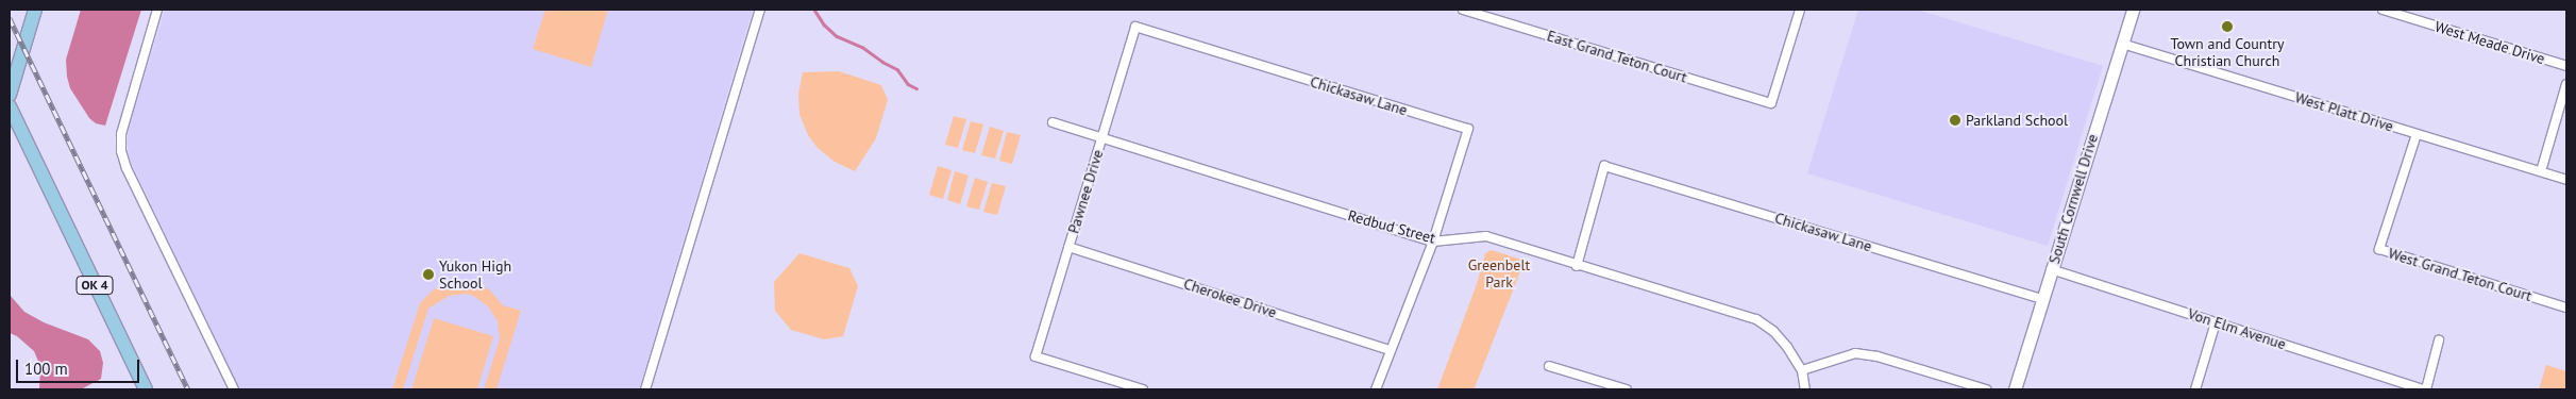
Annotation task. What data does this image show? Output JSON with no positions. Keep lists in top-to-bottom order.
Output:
{
  "streets": {
    "main road": ["South Cornwell Drive", "OK 4"],
    "street": [
      "West Meade Drive",
      "East Grand Teton Court",
      "Chickasaw Lane",
      "West Platt Drive",
      "Pawnee Drive",
      "Redbud Street",
      "West Grand Teton Court",
      "Cherokee Drive",
      "Von Elm Avenue"
    ]
  },
  "crossings": [
    ["Chickasaw Lane", "Pawnee Drive"],
    ["Chickasaw Lane", "South Cornwell Drive"],
    ["Chickasaw Lane", "Redbud Street"],
    ["West Platt Drive", "South Cornwell Drive"],
    ["West Platt Drive", "West Grand Teton Court"],
    ["Pawnee Drive", "Redbud Street"],
    ["Pawnee Drive", "Cherokee Drive"],
    ["South Cornwell Drive", "Von Elm Avenue"]
  ],
  "parks": ["Greenbelt Park"],
  "places": ["Town and Country Christian Church", "Parkland School", "Yukon High School"],
  "scale_bar": "100 m"
}
